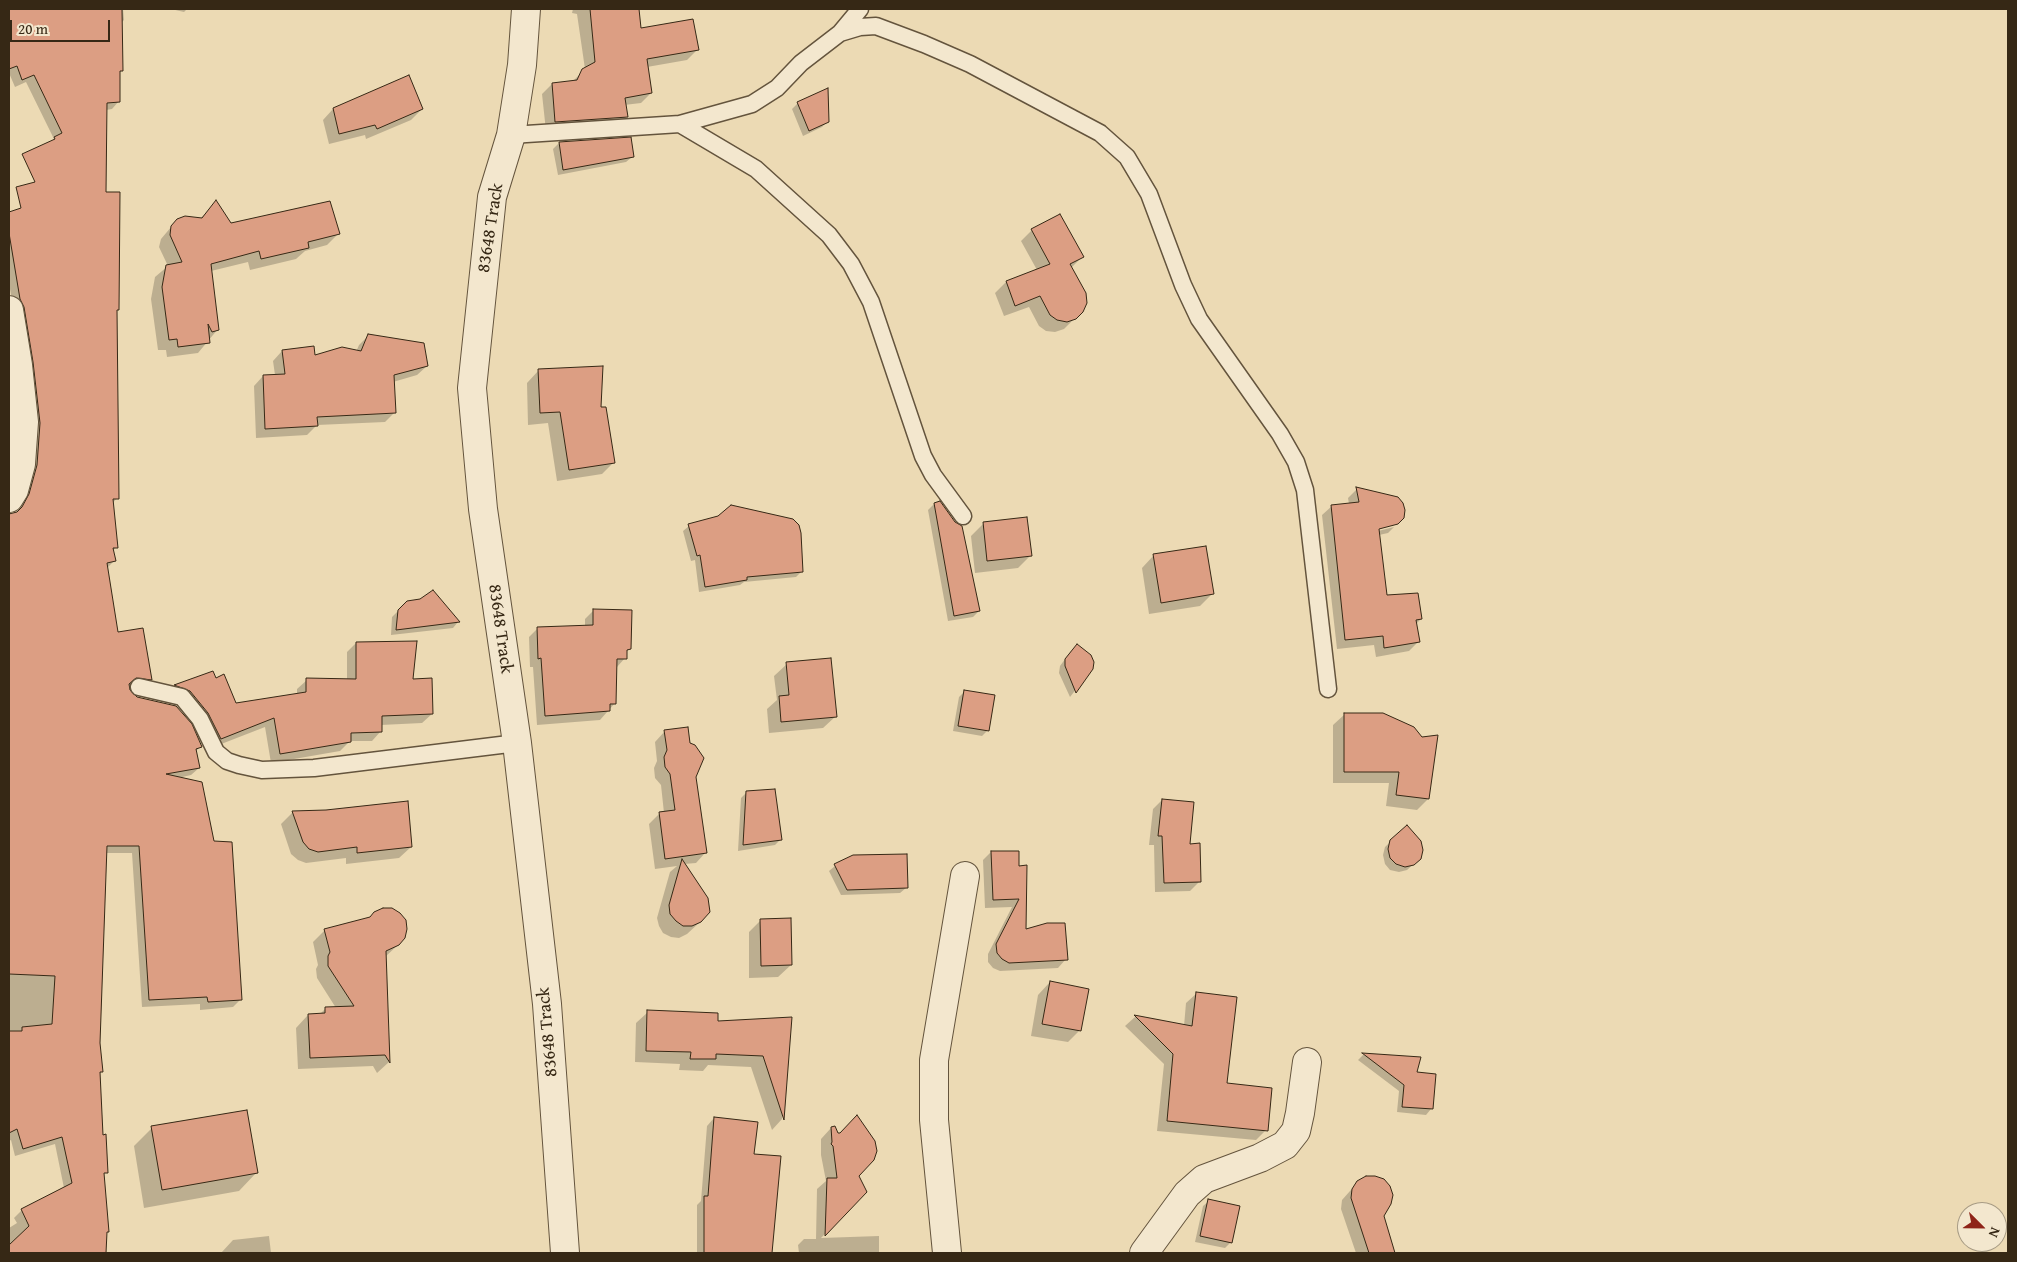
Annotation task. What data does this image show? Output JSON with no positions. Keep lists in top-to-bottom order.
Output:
{
  "streets": {
    "street": ["83648 Track"]
  },
  "scale_bar": "20 m",
  "north": "bottom right"
}
